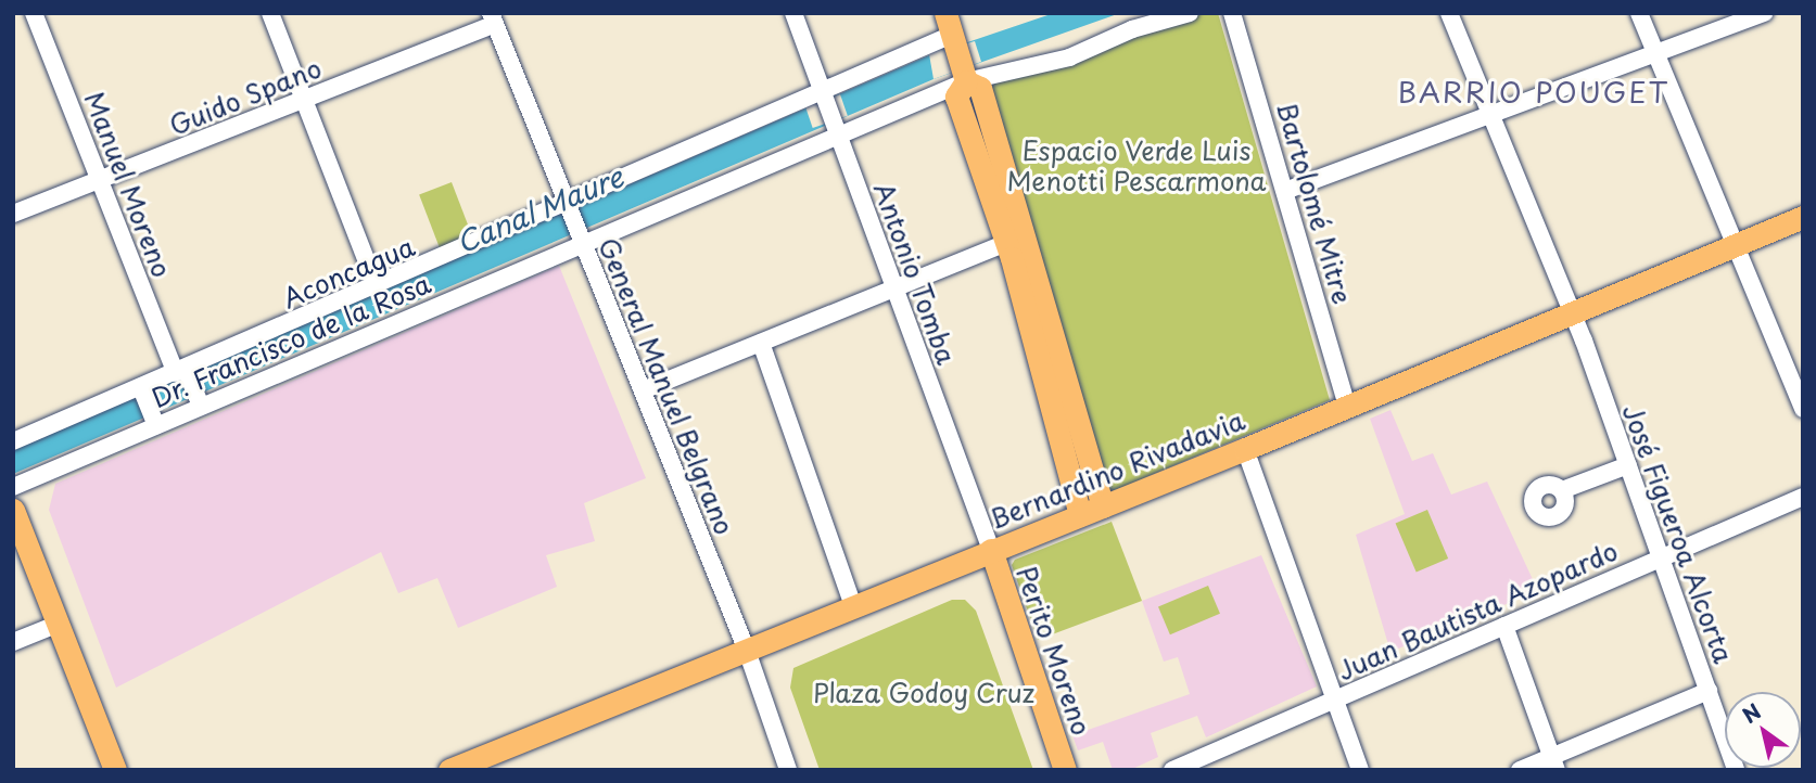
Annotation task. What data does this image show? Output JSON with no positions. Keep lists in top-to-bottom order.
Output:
{
  "streets": {
    "main road": ["Bernardino Rivadavia", "Perito Moreno"],
    "street": [
      "Guido Spano",
      "Manuel Moreno",
      "Bartolomé Mitre",
      "Aconcagua",
      "Antonio Tomba",
      "Dr. Francisco de la Rosa",
      "General Manuel Belgrano",
      "José Figueroa Alcorta",
      "Juan Bautista Azopardo"
    ]
  },
  "crossings": [
    ["Guido Spano", "Manuel Moreno"],
    ["Guido Spano", "General Manuel Belgrano"],
    ["Manuel Moreno", "Aconcagua"],
    ["Manuel Moreno", "Dr. Francisco de la Rosa"],
    ["Bartolomé Mitre", "Bernardino Rivadavia"],
    ["Aconcagua", "Antonio Tomba"],
    ["Aconcagua", "Dr. Francisco de la Rosa"],
    ["Aconcagua", "General Manuel Belgrano"],
    ["Antonio Tomba", "Dr. Francisco de la Rosa"],
    ["Antonio Tomba", "Bernardino Rivadavia"],
    ["Antonio Tomba", "Perito Moreno"],
    ["Dr. Francisco de la Rosa", "General Manuel Belgrano"],
    ["General Manuel Belgrano", "Bernardino Rivadavia"],
    ["Bernardino Rivadavia", "José Figueroa Alcorta"],
    ["Bernardino Rivadavia", "Perito Moreno"],
    ["José Figueroa Alcorta", "Juan Bautista Azopardo"]
  ],
  "districts": ["BARRIO POUGET"],
  "water": ["Canal Maure"],
  "parks": ["Espacio Verde Luis Menotti Pescarmona", "Plaza Godoy Cruz"],
  "north": "top left"
}
